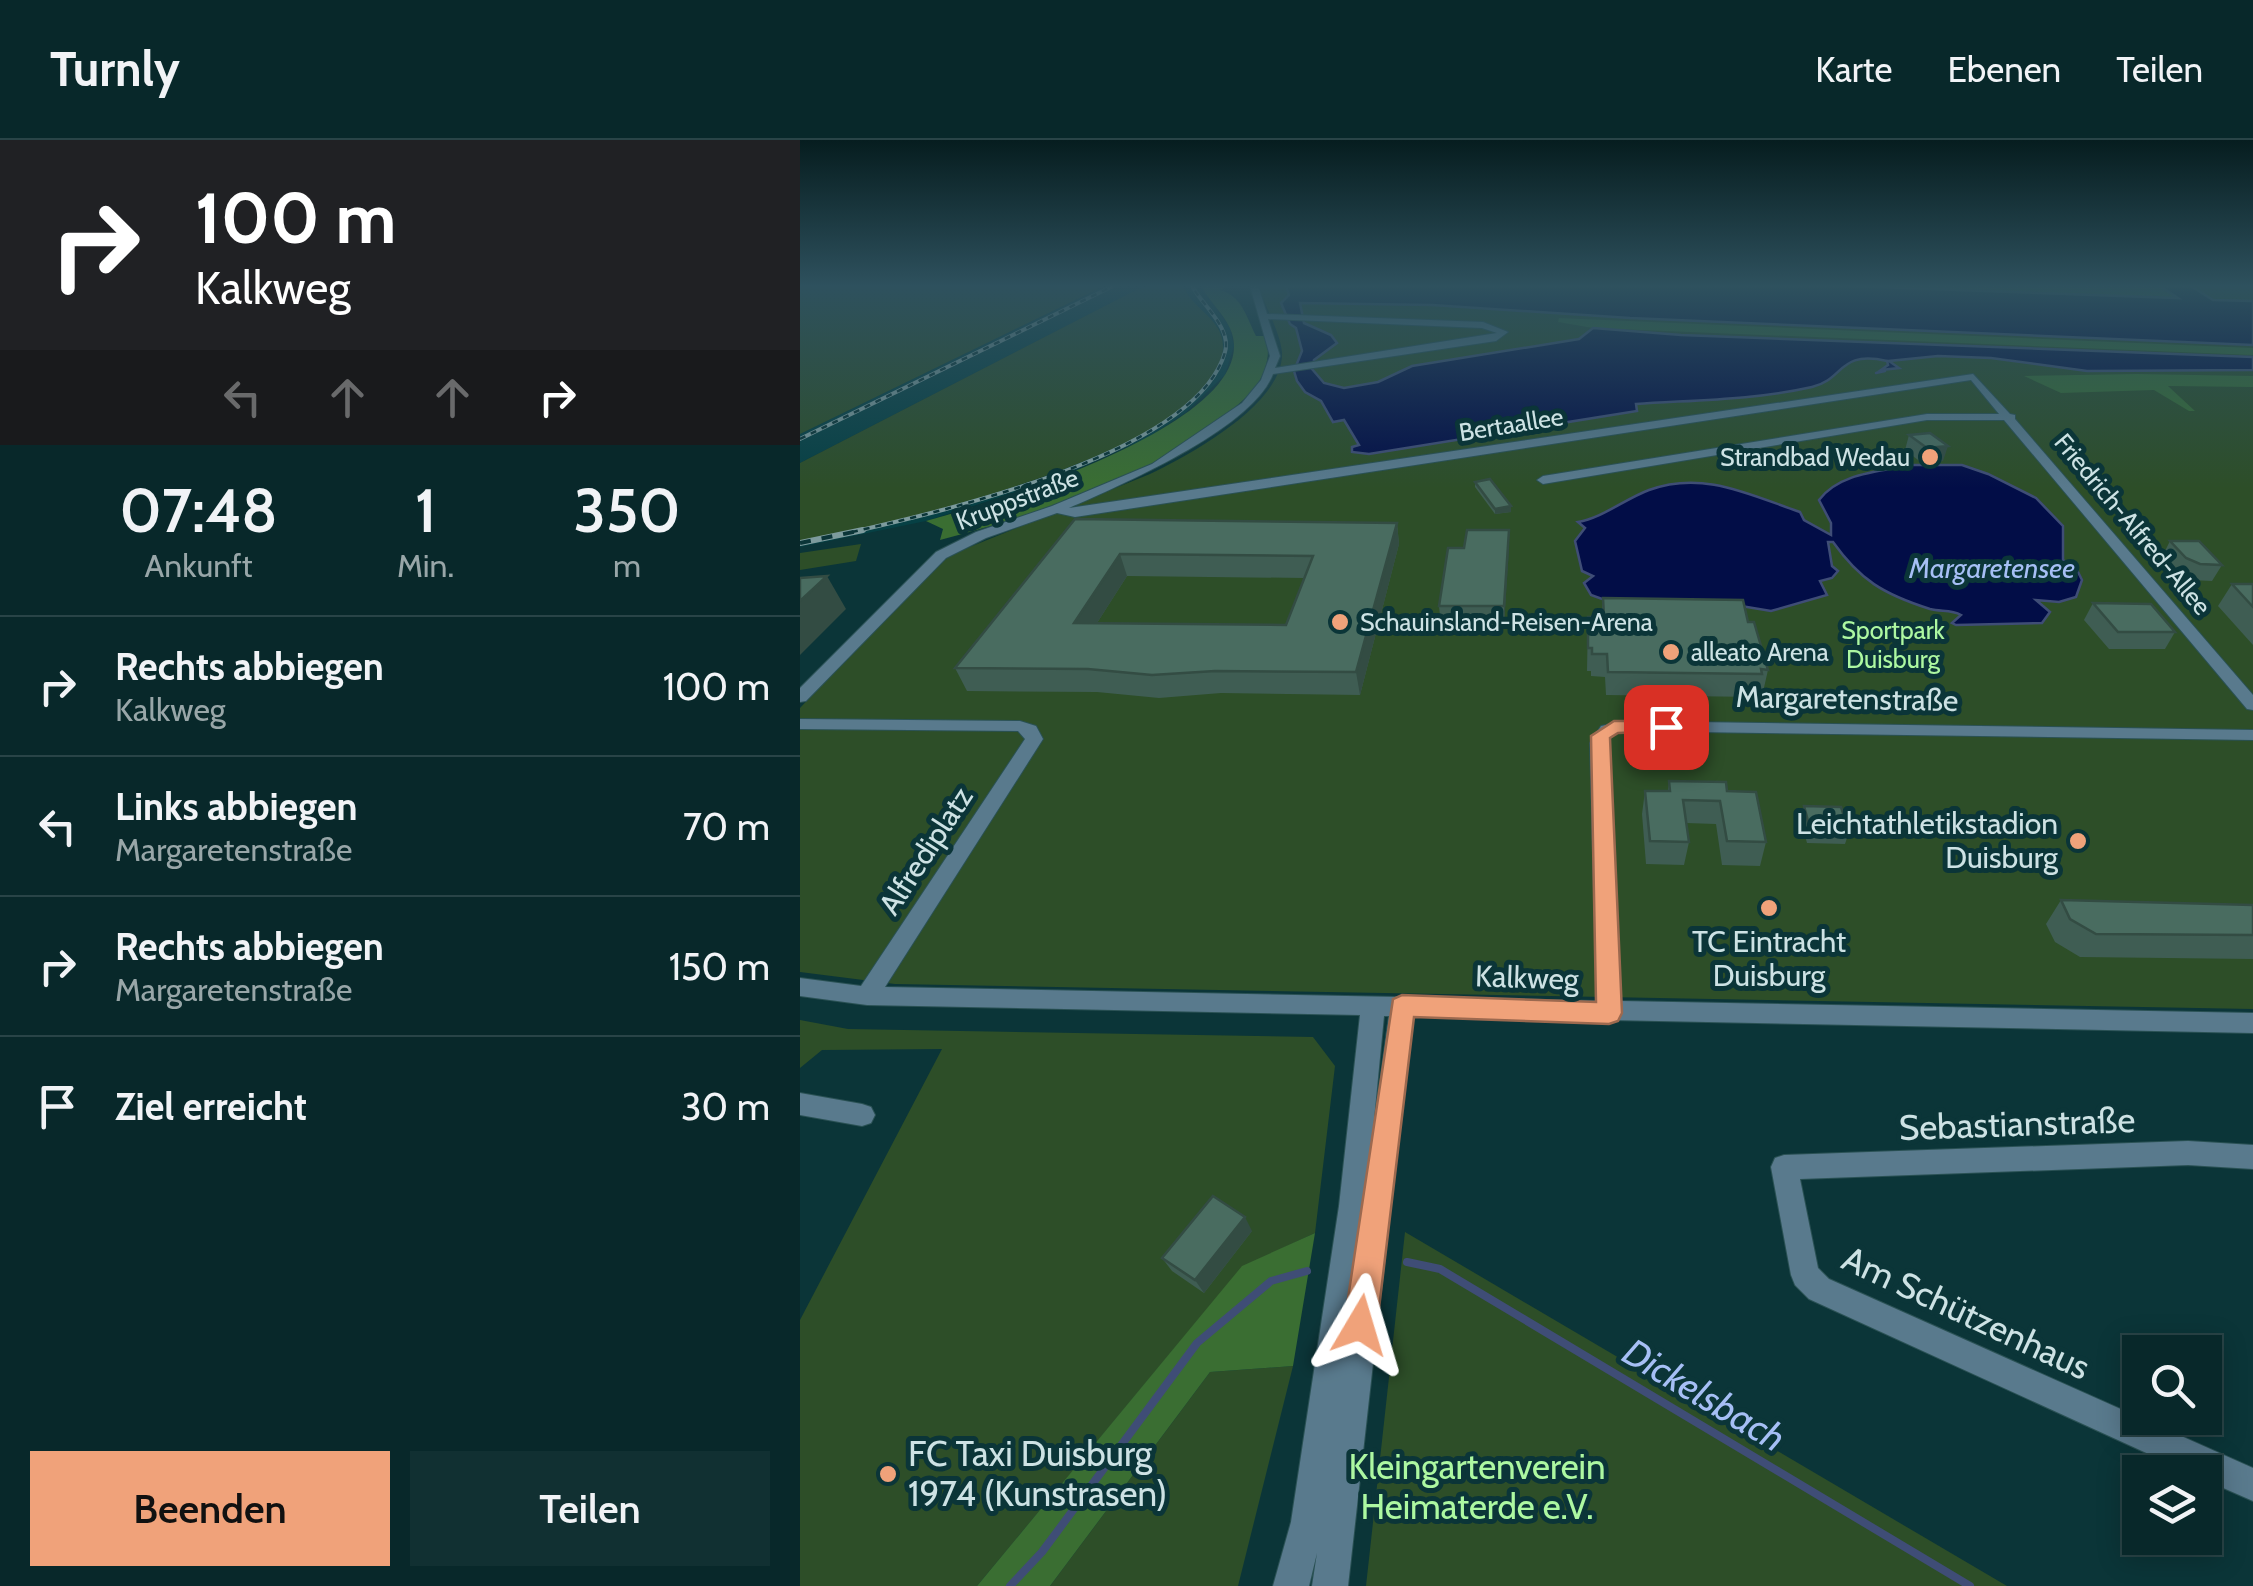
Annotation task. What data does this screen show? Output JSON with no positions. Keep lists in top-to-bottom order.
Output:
{
  "streets": {
    "street": [
      "Bertaallee",
      "Kruppstraße",
      "Friedrich-Alfred-Allee",
      "Margaretenstraße",
      "Alfrediplatz",
      "Kalkweg",
      "Sebastianstraße",
      "Am Schützenhaus"
    ]
  },
  "crossings": [
    ["Bertaallee", "Kruppstraße"],
    ["Bertaallee", "Friedrich-Alfred-Allee"],
    ["Margaretenstraße", "Kalkweg"],
    ["Alfrediplatz", "Kalkweg"],
    ["Sebastianstraße", "Am Schützenhaus"]
  ],
  "water": ["Margaretensee", "Dickelsbach"],
  "parks": ["Sportpark Duisburg", "Kleingartenverein Heimaterde e.V."],
  "places": [
    "Strandbad Wedau",
    "Schauinsland-Reisen-Arena",
    "alleato Arena",
    "Leichtathletikstadion Duisburg",
    "TC Eintracht Duisburg",
    "FC Taxi Duisburg 1974 (Kunstrasen)"
  ],
  "page": {
    "header": "Turnly",
    "nav": ["Karte", "Ebenen", "Teilen"],
    "turn": ["100 m", "Kalkweg"],
    "eta": [
      "07:48",
      "Ankunft",
      "1",
      "Min.",
      "350",
      "m"
    ],
    "list": [
      {
        "name": "Rechts abbiegen",
        "note": "Kalkweg",
        "value": "100 m"
      },
      {
        "name": "Links abbiegen",
        "note": "Margaretenstraße",
        "value": "70 m"
      },
      {
        "name": "Rechts abbiegen",
        "note": "Margaretenstraße",
        "value": "150 m"
      },
      {
        "name": "Ziel erreicht",
        "value": "30 m"
      }
    ],
    "buttons": ["Beenden", "Teilen"]
  }
}
